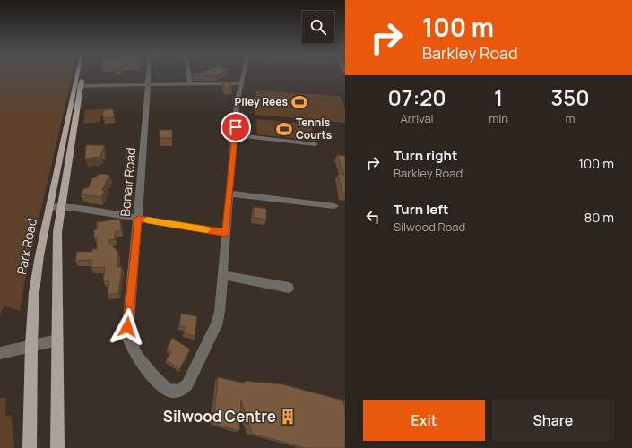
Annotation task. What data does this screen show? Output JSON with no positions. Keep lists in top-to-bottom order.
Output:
{
  "streets": {
    "main road": ["Park Road"],
    "street": ["Bonair Road"]
  },
  "places": {
    "sports": ["Piley Rees", "Tennis Courts"],
    "building": ["Silwood Centre"]
  },
  "page": {
    "turn": ["100 m", "Barkley Road"],
    "eta": [
      "07:20",
      "Arrival",
      "1",
      "min",
      "350",
      "m"
    ],
    "list": [
      {
        "name": "Turn right",
        "note": "Barkley Road",
        "value": "100 m"
      },
      {
        "name": "Turn left",
        "note": "Silwood Road",
        "value": "80 m"
      }
    ],
    "buttons": ["Exit", "Share"]
  }
}
